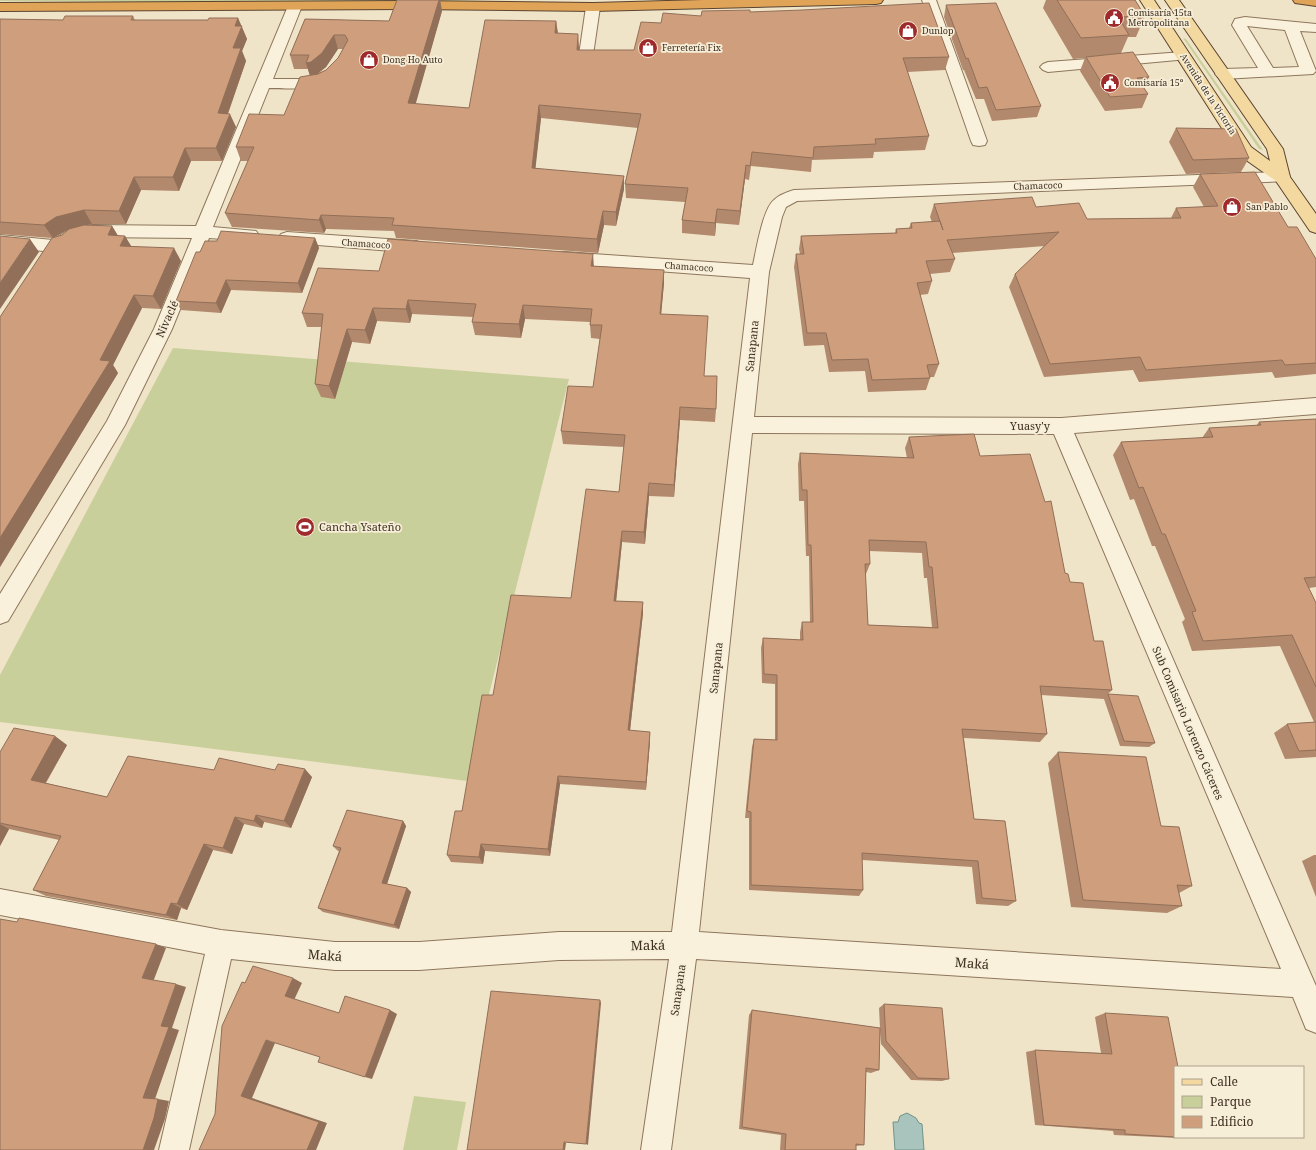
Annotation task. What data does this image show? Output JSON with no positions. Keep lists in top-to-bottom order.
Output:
{
  "streets": {
    "main road": ["Avenida de la Victoria"],
    "street": [
      "Chamacoco",
      "Nivaclé",
      "Sanapana",
      "Yuasy'y",
      "Sub Comisario Lorenzo Cáceres",
      "Maká"
    ]
  },
  "crossings": [
    ["Avenida de la Victoria", "Chamacoco"],
    ["Chamacoco", "Nivaclé"],
    ["Chamacoco", "Sanapana"],
    ["Sanapana", "Yuasy'y"],
    ["Sanapana", "Maká"],
    ["Yuasy'y", "Sub Comisario Lorenzo Cáceres"],
    ["Sub Comisario Lorenzo Cáceres", "Maká"]
  ],
  "places": {
    "public building": ["Comisaría 15ta Metropolitana", "Comisaría 15º"],
    "shop": [
      "Dunlop",
      "Ferretería Fix",
      "Dong Ho Auto",
      "San Pablo"
    ],
    "sports": ["Cancha Ysateño"]
  },
  "legend": ["Calle", "Parque", "Edificio"]
}
